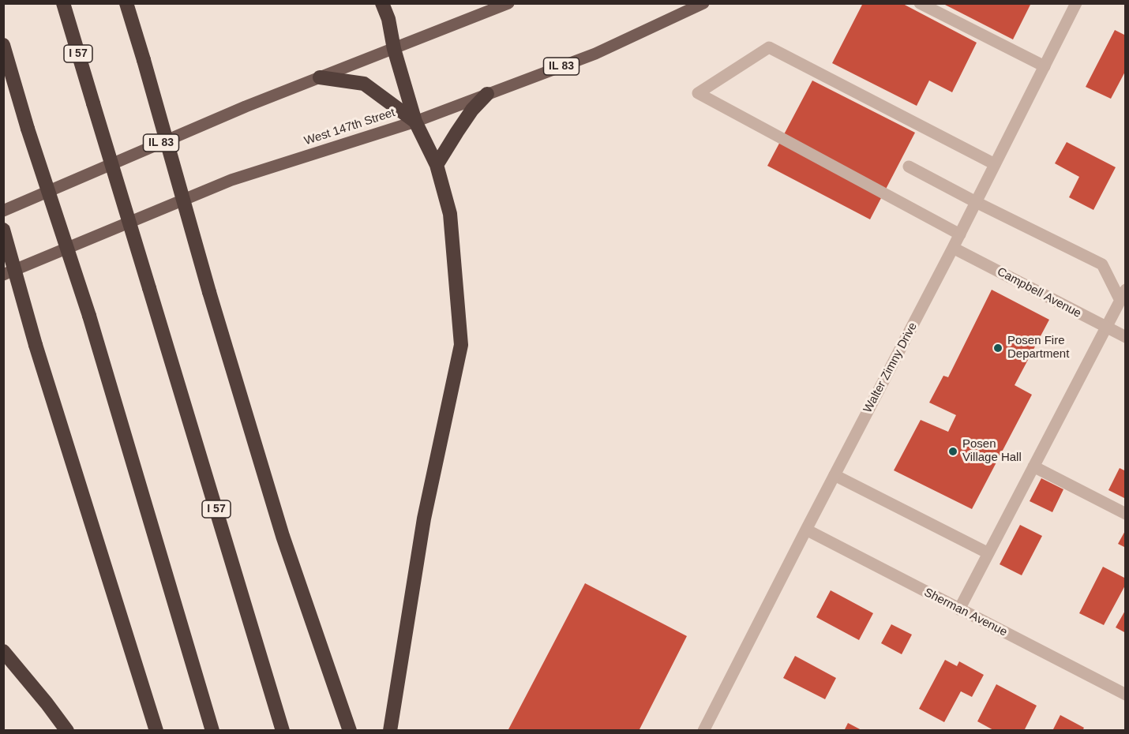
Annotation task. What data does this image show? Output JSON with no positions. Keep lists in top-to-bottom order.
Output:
{
  "streets": {
    "highway": ["I 57"],
    "main road": ["IL 83", "West 147th Street"],
    "street": ["Campbell Avenue", "Walter Zimny Drive", "Sherman Avenue"]
  },
  "crossings": [
    ["Campbell Avenue", "Walter Zimny Drive"],
    ["Walter Zimny Drive", "Sherman Avenue"]
  ],
  "places": ["Posen Fire Department", "Posen Village Hall"]
}
